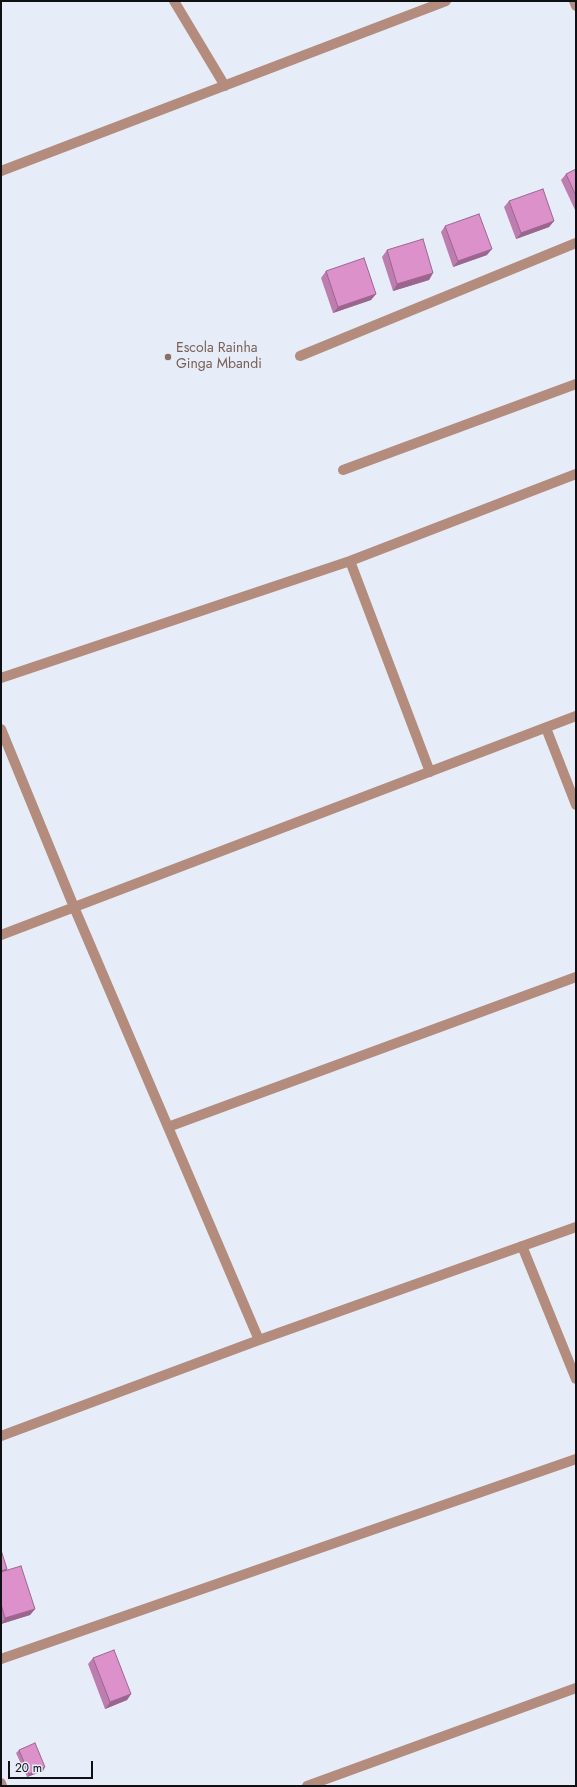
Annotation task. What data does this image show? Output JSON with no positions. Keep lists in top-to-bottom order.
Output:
{
  "places": ["Escola Rainha Ginga Mbandi"],
  "scale_bar": "20 m"
}
